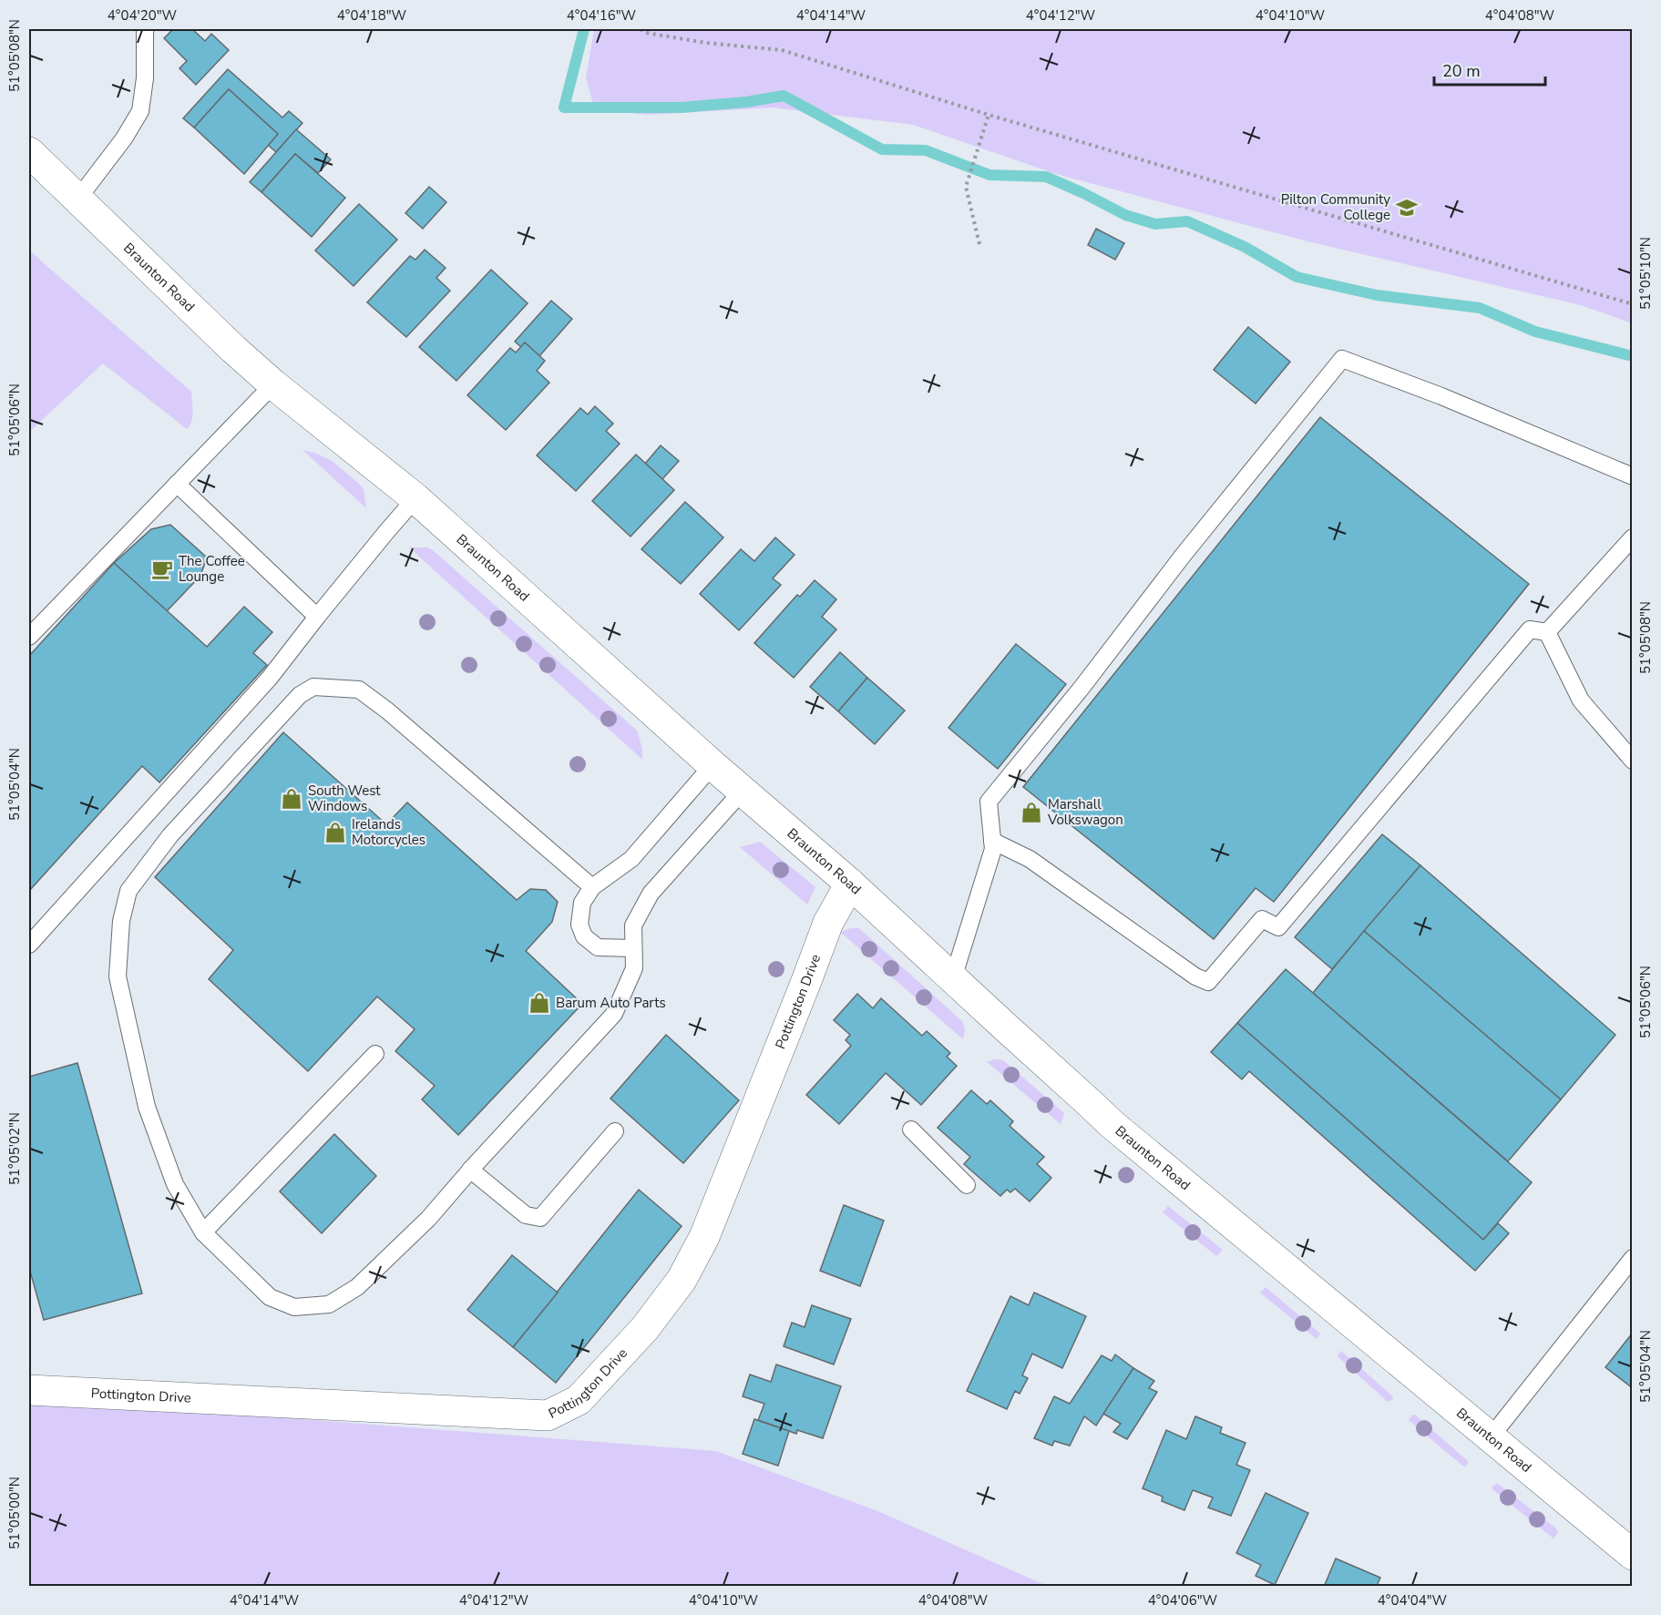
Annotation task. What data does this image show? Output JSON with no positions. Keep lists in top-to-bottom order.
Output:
{
  "streets": {
    "main road": ["Braunton Road", "Pottington Drive"]
  },
  "crossings": [
    ["Braunton Road", "Pottington Drive"]
  ],
  "places": {
    "school or university": ["Pilton Community College"],
    "cafe": ["The Coffee Lounge"],
    "shop": [
      "South West Windows",
      "Marshall Volkswagon",
      "Irelands Motorcycles",
      "Barum Auto Parts"
    ]
  },
  "scale_bar": "20 m",
  "coordinates": [
    "4°04'20\"W",
    "4°04'18\"W",
    "4°04'16\"W",
    "4°04'14\"W",
    "4°04'12\"W",
    "4°04'10\"W",
    "4°04'08\"W",
    "51°05'08\"N",
    "51°05'10\"N",
    "51°05'06\"N",
    "51°05'04\"N",
    "51°05'02\"N",
    "51°05'00\"N",
    "4°04'06\"W",
    "4°04'04\"W"
  ]
}
